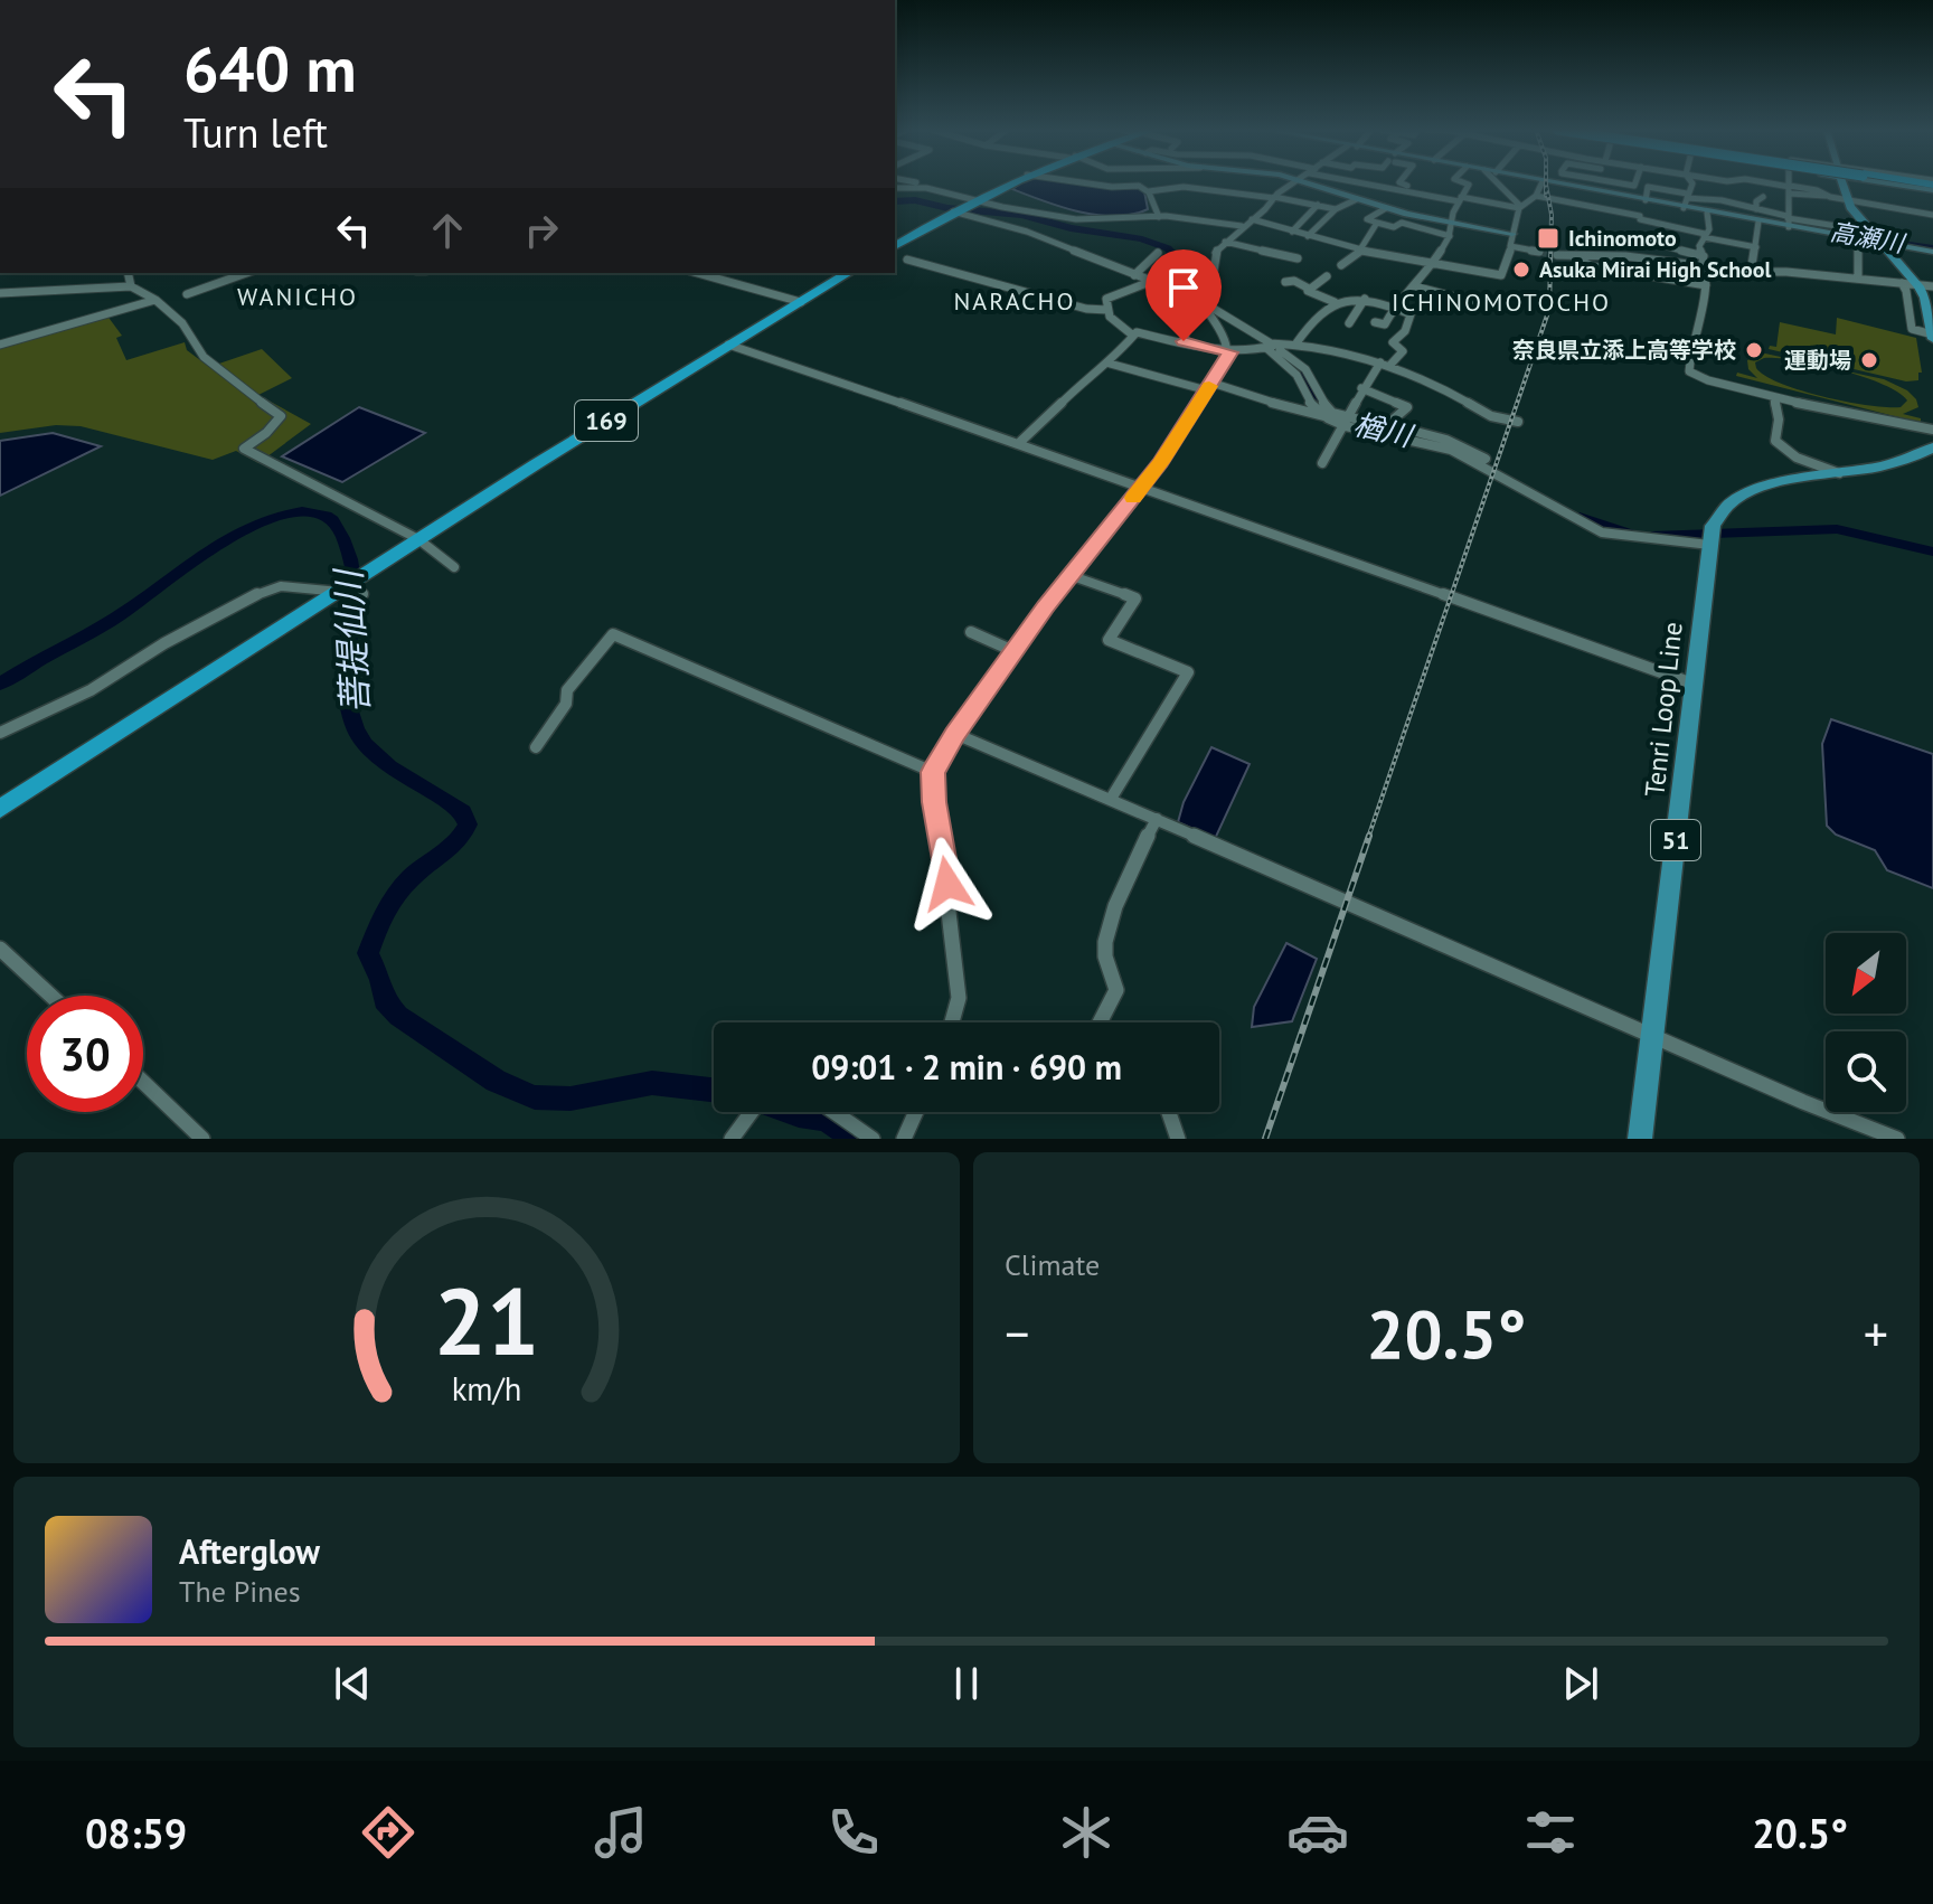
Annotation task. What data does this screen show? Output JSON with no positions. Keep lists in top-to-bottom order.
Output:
{
  "streets": {
    "highway": ["169"],
    "main road": ["Tenri Loop Line", "51"]
  },
  "districts": ["WANICHO", "NARACHO", "ICHINOMOTOCHO"],
  "water": ["高瀬川", "楢川", "菩提仙川"],
  "places": {
    "transit": ["Ichinomoto"],
    "other": ["Asuka Mirai High School", "奈良県立添上高等学校", "運動場"]
  },
  "north": "bottom left",
  "page": {
    "turn": ["640 m", "Turn left"],
    "limit": "30",
    "trip": "09:01 · 2 min · 690 m",
    "tile": "Climate",
    "heat": ["−", "20.5°", "+"],
    "song": ["Afterglow", "The Pines"],
    "tabs": ["08:59", "20.5°"],
    "gauge": ["21", "km/h"]
  }
}
